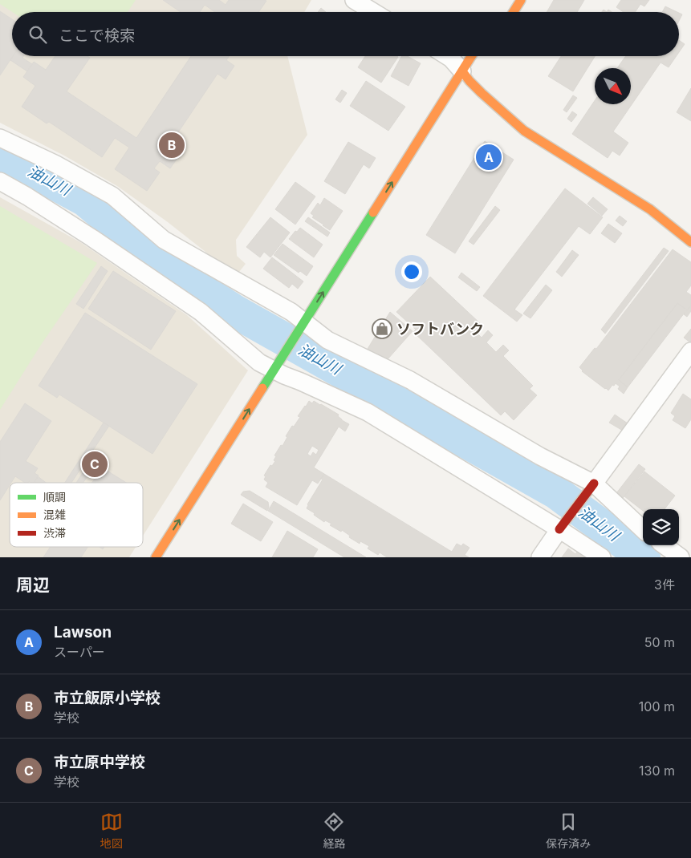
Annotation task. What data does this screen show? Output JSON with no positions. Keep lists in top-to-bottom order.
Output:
{
  "water": ["油山川"],
  "places": {
    "shop": ["ソフトバンク"]
  },
  "legend": ["順調", "混雑", "渋滞"],
  "north": "bottom right",
  "page": {
    "search": "ここで検索",
    "pins": ["B", "A", "C"],
    "heading": ["周辺", "3件"],
    "list": [
      {
        "mark": "A",
        "name": "Lawson",
        "note": "スーパー",
        "value": "50 m"
      },
      {
        "mark": "B",
        "name": "市立飯原小学校",
        "note": "学校",
        "value": "100 m"
      },
      {
        "mark": "C",
        "name": "市立原中学校",
        "note": "学校",
        "value": "130 m"
      }
    ],
    "nav": ["地図", "経路", "保存済み"]
  }
}
